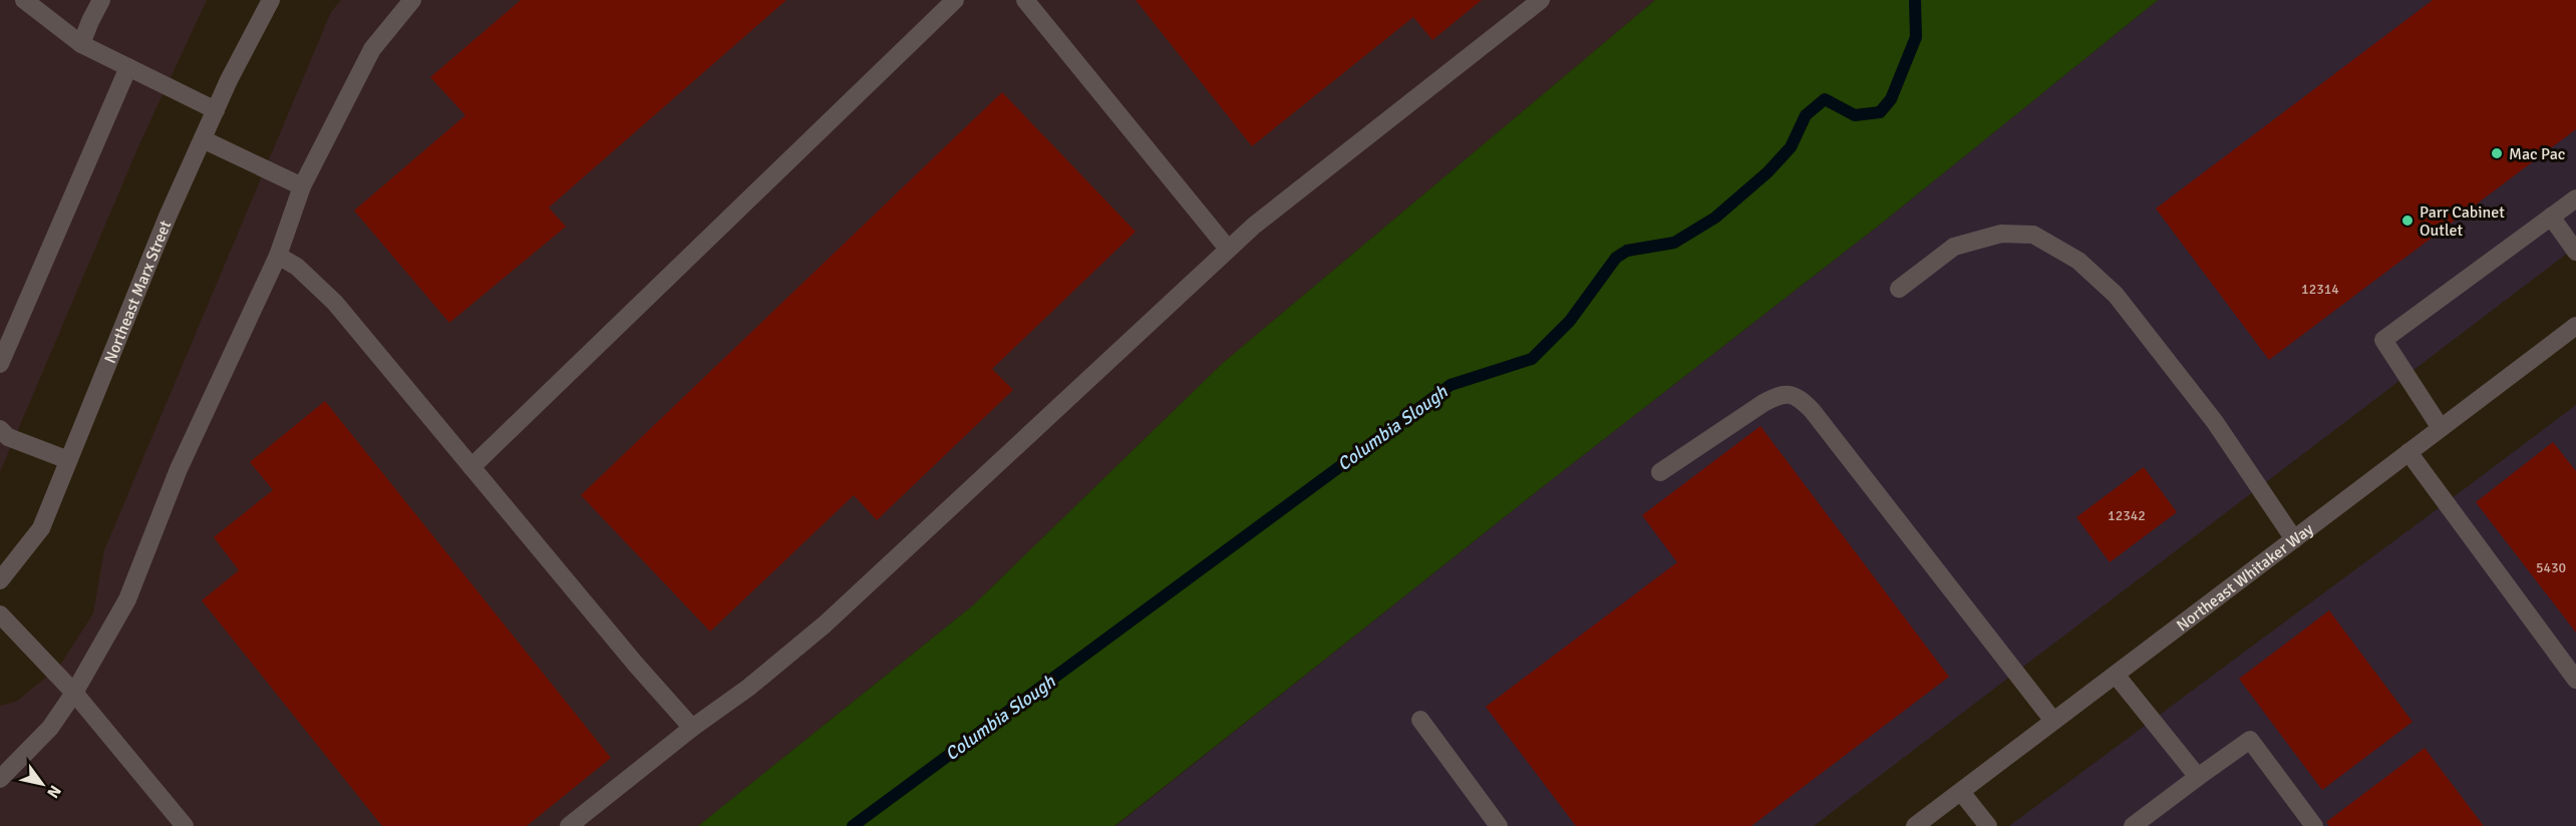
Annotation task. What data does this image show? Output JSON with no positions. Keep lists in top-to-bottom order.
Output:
{
  "streets": {
    "street": ["Northeast Marx Street", "Northeast Whitaker Way"]
  },
  "water": ["Columbia Slough"],
  "places": ["Mac Pac", "Parr Cabinet Outlet"],
  "house_numbers": ["12314", "12342", "5430"],
  "north": "bottom right"
}
